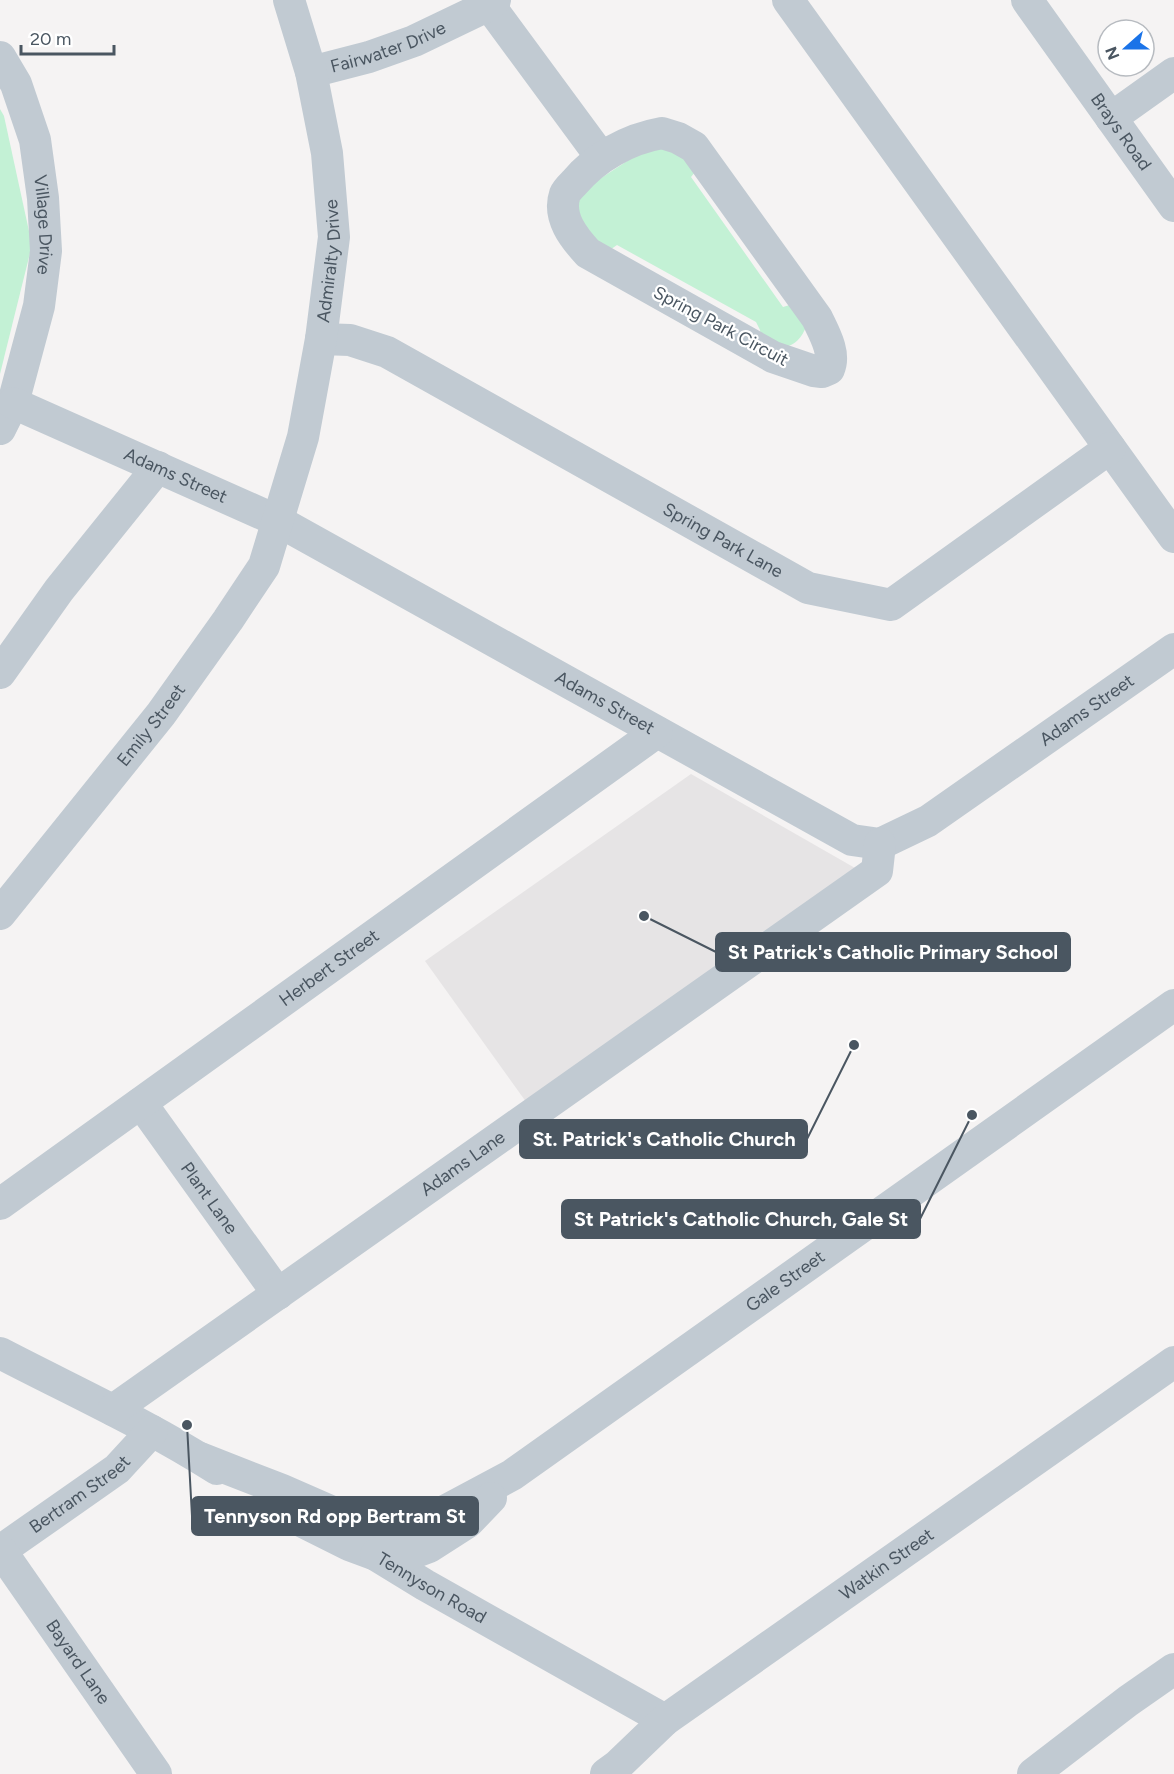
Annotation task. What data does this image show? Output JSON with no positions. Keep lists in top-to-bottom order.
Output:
{
  "streets": {
    "street": [
      "Fairwater Drive",
      "Brays Road",
      "Village Drive",
      "Admiralty Drive",
      "Spring Park Circuit",
      "Adams Street",
      "Spring Park Lane",
      "Emily Street",
      "Herbert Street",
      "Adams Lane",
      "Plant Lane",
      "Gale Street",
      "Bertram Street",
      "Watkin Street",
      "Tennyson Road",
      "Bayard Lane"
    ]
  },
  "crossings": [
    ["Fairwater Drive", "Admiralty Drive"],
    ["Village Drive", "Adams Street"],
    ["Admiralty Drive", "Adams Street"],
    ["Admiralty Drive", "Spring Park Lane"],
    ["Admiralty Drive", "Emily Street"],
    ["Adams Street", "Emily Street"],
    ["Adams Street", "Herbert Street"],
    ["Adams Street", "Adams Lane"],
    ["Herbert Street", "Plant Lane"],
    ["Adams Lane", "Plant Lane"],
    ["Adams Lane", "Tennyson Road"],
    ["Gale Street", "Tennyson Road"],
    ["Bertram Street", "Tennyson Road"],
    ["Bertram Street", "Bayard Lane"],
    ["Watkin Street", "Tennyson Road"]
  ],
  "places": [
    "St Patrick's Catholic Primary School",
    "St. Patrick's Catholic Church",
    "St Patrick's Catholic Church, Gale St",
    "Tennyson Rd opp Bertram St"
  ],
  "scale_bar": "20 m",
  "north": "left"
}
